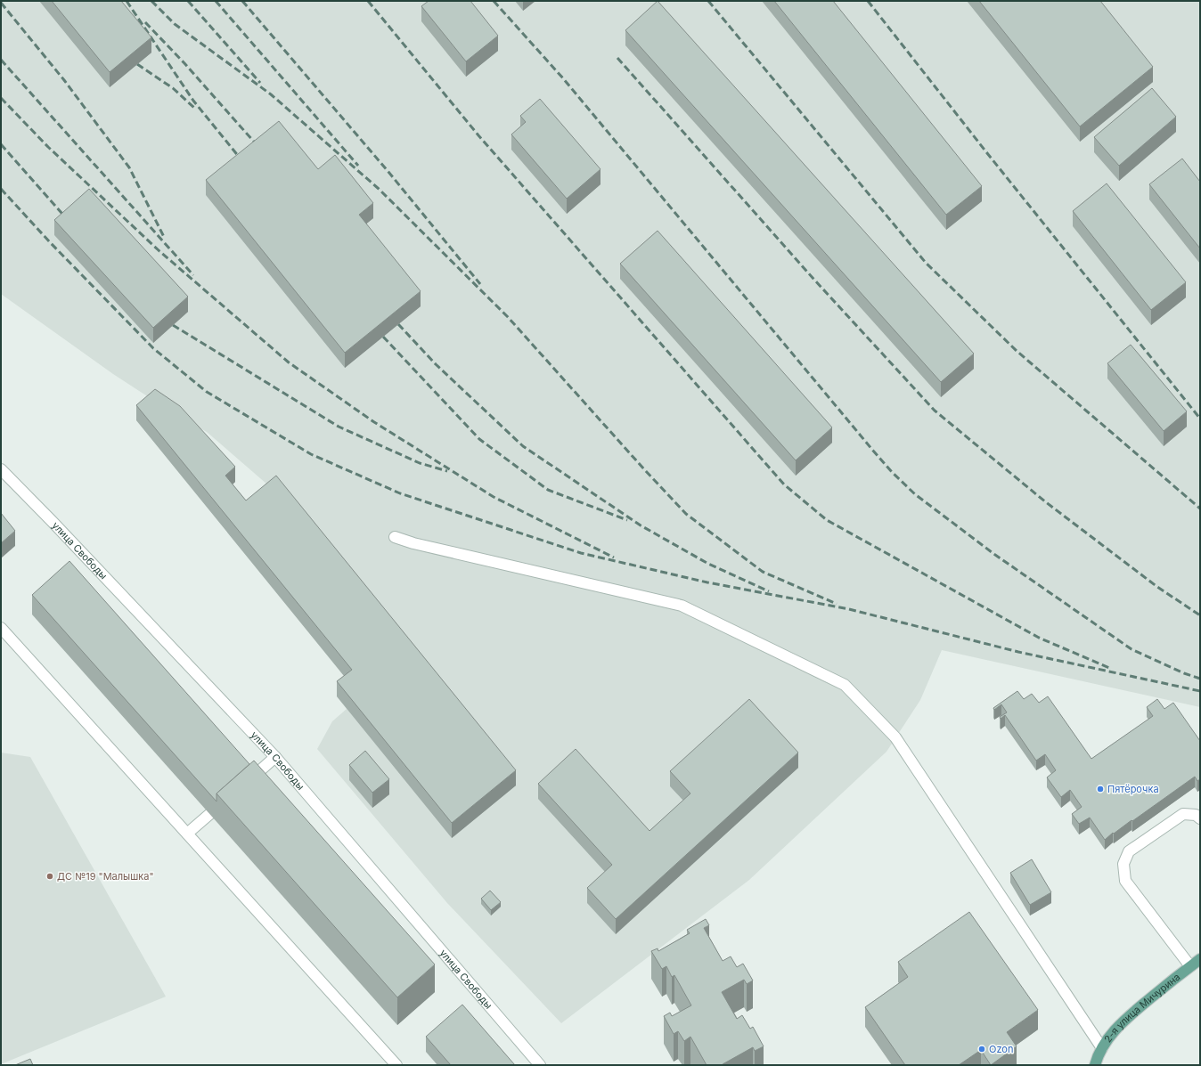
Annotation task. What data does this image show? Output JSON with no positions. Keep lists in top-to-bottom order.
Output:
{
  "streets": {
    "main road": ["2-я улица Мичурина"],
    "street": ["улица Свободы"]
  },
  "places": ["Пятёрочка", "ДС №19 \"Малышка\"", "Ozon"]
}
